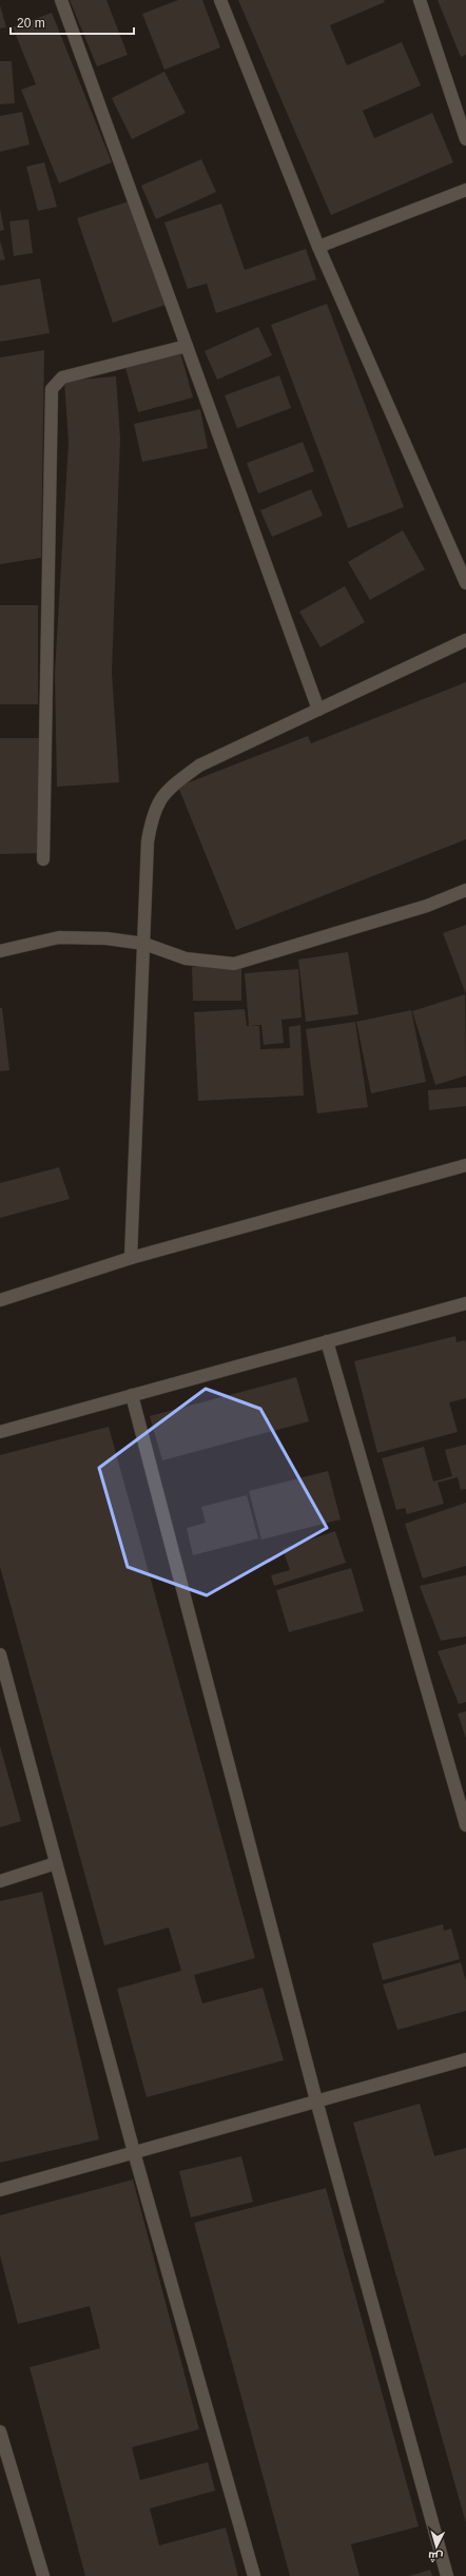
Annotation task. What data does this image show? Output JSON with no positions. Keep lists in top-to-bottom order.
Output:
{
  "scale_bar": "20 m",
  "north": "bottom"
}
